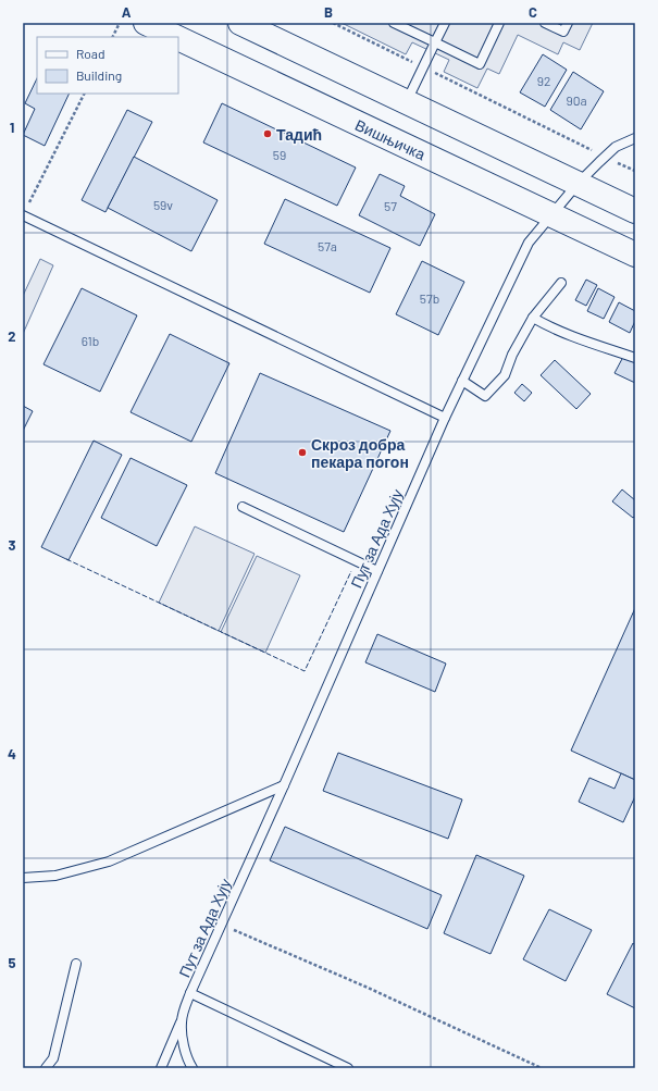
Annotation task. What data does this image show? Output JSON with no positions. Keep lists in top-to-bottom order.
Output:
{
  "streets": {
    "main road": ["Вишњичка"],
    "lane": ["Пут за Ада Хују"]
  },
  "crossings": [
    ["Вишњичка", "Пут за Ада Хују"]
  ],
  "places": ["Тадић", "Скроз добра пекара погон"],
  "house_numbers": [
    "92",
    "90a",
    "59",
    "59v",
    "57",
    "57a",
    "57b",
    "61b"
  ],
  "legend": ["Road", "Building"],
  "grid": {
    "columns": ["A", "B", "C"],
    "rows": [
      "1",
      "2",
      "3",
      "4",
      "5"
    ]
  }
}
